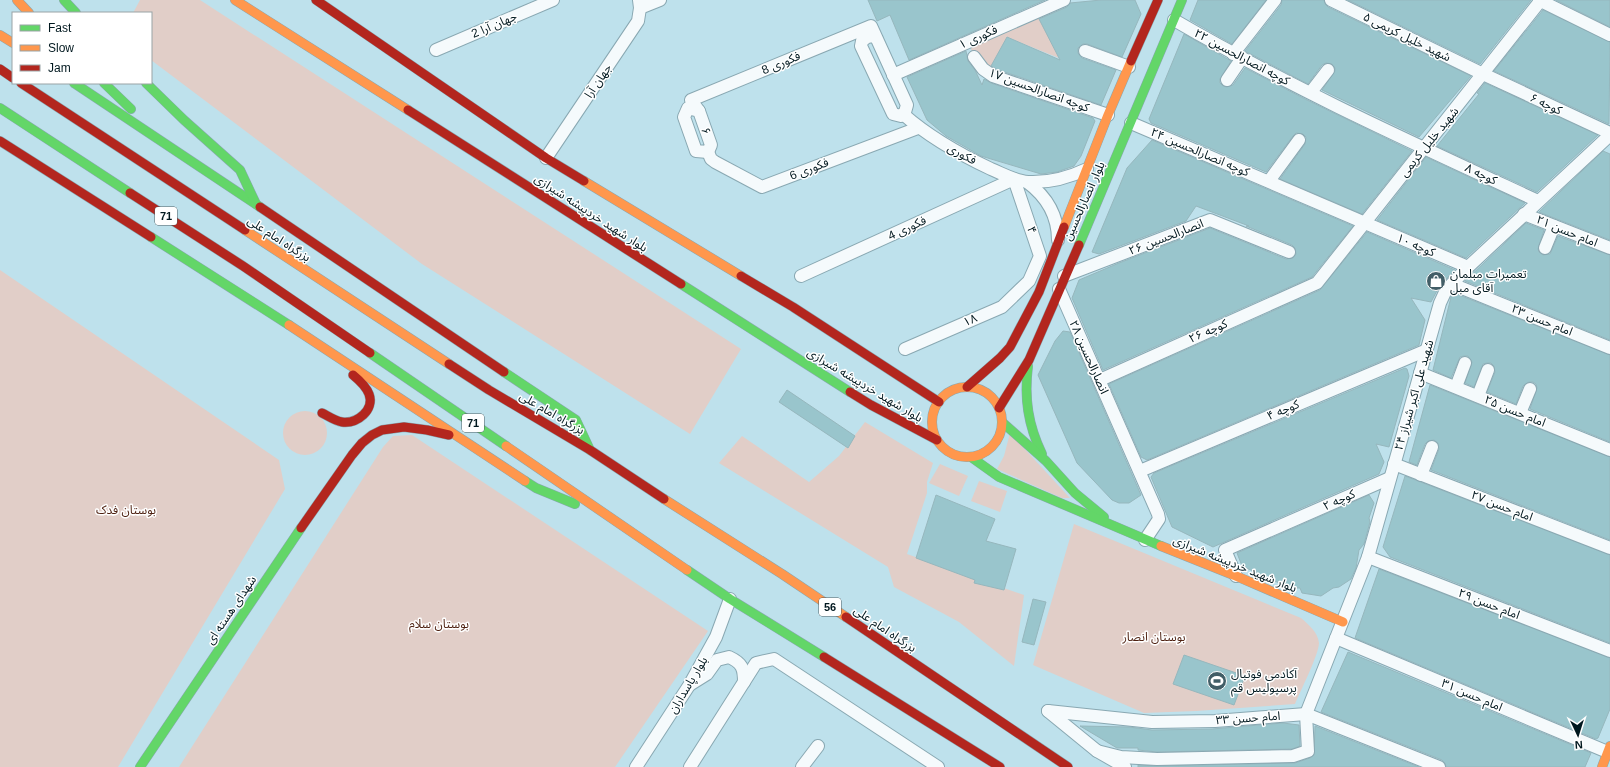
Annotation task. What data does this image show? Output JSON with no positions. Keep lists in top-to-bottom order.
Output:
{
  "streets": {
    "main road": [
      "بلوار انصارالحسین",
      "بلوار شهید خردپیشه شیرازی",
      "71",
      "بزرگراه امام علی",
      "56",
      "شهدای هسته ای"
    ],
    "street": [
      "جهان آرا 2",
      "فکوری ۱",
      "شهید خلیل کریمی ۵",
      "کوچه انصارالحسین ۲۲",
      "فکوری 8",
      "جهان آرا",
      "کوچه انصارالحسین ۱۷",
      "کوچه ۶",
      "۶",
      "شهید خلیل کریمی",
      "کوچه انصارالحسین ۲۴",
      "فکوری",
      "فکوری 6",
      "کوچه ۸",
      "فکوری 4",
      "۴",
      "امام حسن ۲۱",
      "انصارالحسین ۲۶",
      "کوچه ۱۰",
      "۱۸",
      "امام حسن ۲۳",
      "کوچه ۲۶",
      "انصارالحسین ۲۸",
      "شهید علی اکبر شیراز ۲۴",
      "کوچه ۴",
      "امام حسن ۲۵",
      "کوچه ۲",
      "امام حسن ۲۷",
      "امام حسن ۲۹",
      "بلوار پاسداران",
      "امام حسن ۳۱",
      "امام حسن ۳۳"
    ]
  },
  "crossings": [
    ["شهید خلیل کریمی ۵", "کوچه ۶"],
    ["شهید خلیل کریمی ۵", "شهید خلیل کریمی"],
    ["کوچه انصارالحسین ۲۲", "شهید خلیل کریمی"],
    ["کوچه انصارالحسین ۲۲", "کوچه ۸"],
    ["کوچه انصارالحسین ۲۲", "بلوار انصارالحسین"],
    ["فکوری 8", "۶"],
    ["فکوری 8", "فکوری"],
    ["جهان آرا", "بلوار شهید خردپیشه شیرازی"],
    ["کوچه انصارالحسین ۱۷", "بلوار انصارالحسین"],
    ["کوچه ۶", "شهید خلیل کریمی"],
    ["کوچه ۶", "شهید علی اکبر شیراز ۲۴"],
    ["۶", "فکوری 6"],
    ["شهید خلیل کریمی", "کوچه انصارالحسین ۲۴"],
    ["شهید خلیل کریمی", "کوچه ۸"],
    ["شهید خلیل کریمی", "کوچه ۱۰"],
    ["شهید خلیل کریمی", "کوچه ۲۶"],
    ["کوچه انصارالحسین ۲۴", "بلوار انصارالحسین"],
    ["کوچه انصارالحسین ۲۴", "کوچه ۱۰"],
    ["فکوری", "فکوری 6"],
    ["فکوری", "بلوار انصارالحسین"],
    ["فکوری", "فکوری 4"],
    ["فکوری", "۴"],
    ["کوچه ۸", "شهید علی اکبر شیراز ۲۴"],
    ["بلوار انصارالحسین", "بلوار شهید خردپیشه شیرازی"],
    ["بلوار انصارالحسین", "انصارالحسین ۲۶"],
    ["بلوار انصارالحسین", "انصارالحسین ۲۸"],
    ["بلوار شهید خردپیشه شیرازی", "انصارالحسین ۲۸"],
    ["بلوار شهید خردپیشه شیرازی", "شهید علی اکبر شیراز ۲۴"],
    ["بلوار شهید خردپیشه شیرازی", "کوچه ۲"],
    ["فکوری 4", "۴"],
    ["۴", "۱۸"],
    ["امام حسن ۲۱", "شهید علی اکبر شیراز ۲۴"],
    ["کوچه ۱۰", "شهید علی اکبر شیراز ۲۴"],
    ["امام حسن ۲۳", "شهید علی اکبر شیراز ۲۴"],
    ["کوچه ۲۶", "انصارالحسین ۲۸"],
    ["انصارالحسین ۲۸", "کوچه ۴"],
    ["شهید علی اکبر شیراز ۲۴", "کوچه ۴"],
    ["شهید علی اکبر شیراز ۲۴", "امام حسن ۲۵"],
    ["شهید علی اکبر شیراز ۲۴", "کوچه ۲"],
    ["شهید علی اکبر شیراز ۲۴", "امام حسن ۲۷"],
    ["شهید علی اکبر شیراز ۲۴", "امام حسن ۲۹"],
    ["شهید علی اکبر شیراز ۲۴", "امام حسن ۳۱"],
    ["شهید علی اکبر شیراز ۲۴", "امام حسن ۳۳"]
  ],
  "parks": ["بوستان فدک", "بوستان سلام", "بوستان انصار"],
  "places": {
    "shop": ["تعمیرات مبلمان آقای مبل"],
    "sports": ["آکادمی فوتبال پرسپولیس قم"]
  },
  "legend": ["Fast", "Slow", "Jam"],
  "north": "bottom"
}
